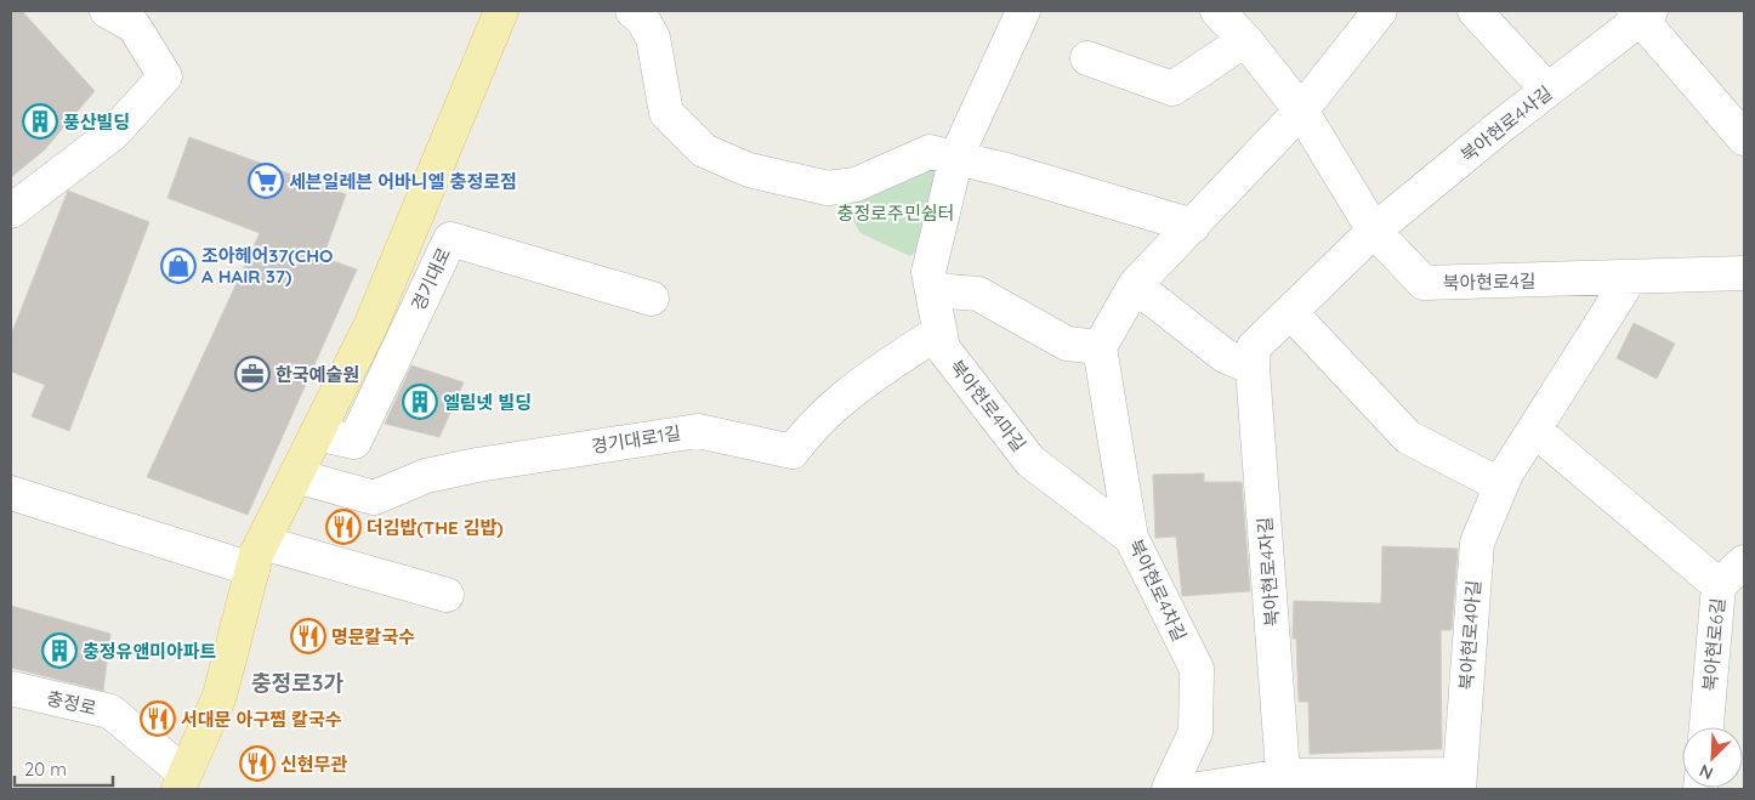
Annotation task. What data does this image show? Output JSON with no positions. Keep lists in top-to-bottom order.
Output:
{
  "streets": {
    "main road": ["경기대로"],
    "street": [
      "북아현로4사길",
      "북아현로4길",
      "북아현로4마길",
      "경기대로1길",
      "북아현로4자길",
      "북아현로4차길",
      "북아현로4아길",
      "북아현로6길",
      "충정로"
    ]
  },
  "crossings": [
    ["북아현로4사길", "북아현로4길"],
    ["경기대로", "경기대로1길"],
    ["경기대로", "충정로"],
    ["북아현로4길", "북아현로4아길"],
    ["북아현로4마길", "경기대로1길"],
    ["북아현로4마길", "북아현로4차길"]
  ],
  "districts": ["충정로3가"],
  "parks": ["충정로주민쉼터"],
  "places": {
    "building": ["풍산빌딩", "엘림넷 빌딩", "충정유앤미아파트"],
    "supermarket": ["세븐일레븐 어바니엘 충정로점"],
    "shop": ["조아헤어37(CHO A HAIR 37)"],
    "office": ["한국예술원"],
    "restaurant": [
      "더김밥(THE 김밥)",
      "명문칼국수",
      "서대문 아구찜 칼국수",
      "신현무관"
    ]
  },
  "scale_bar": "20 m",
  "north": "bottom left"
}
